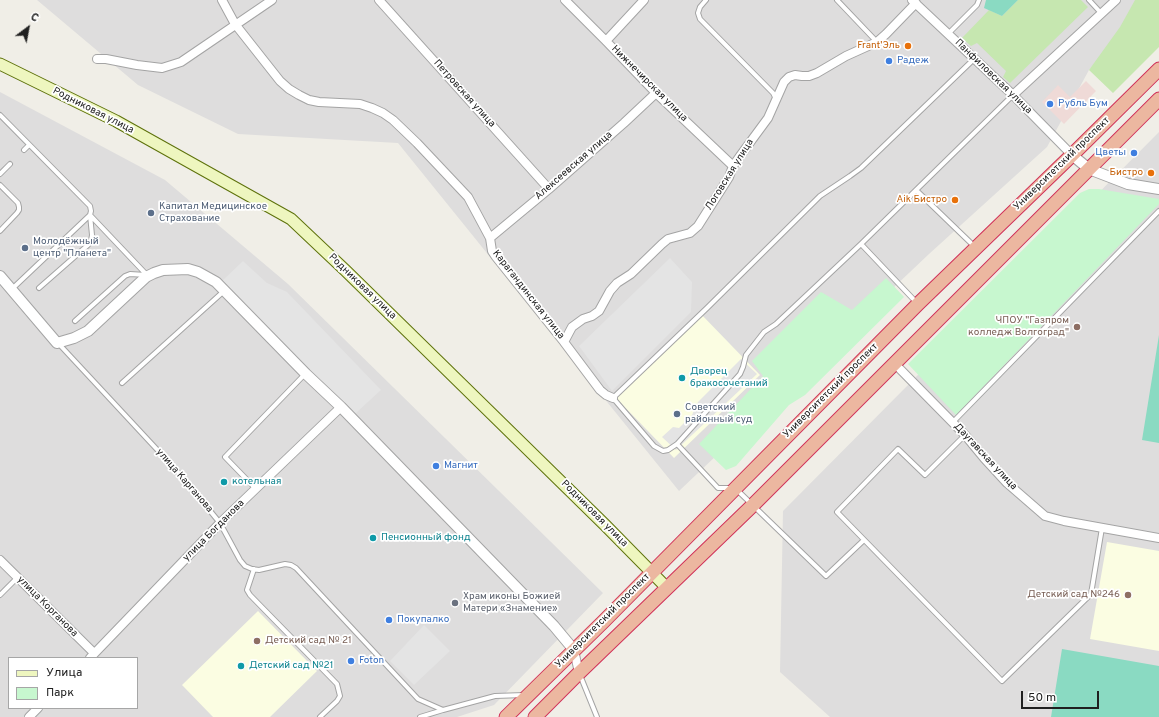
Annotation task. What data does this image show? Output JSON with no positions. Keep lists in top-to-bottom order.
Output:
{
  "streets": {
    "highway": ["Университетский проспект"],
    "main road": ["Родниковая улица"],
    "street": [
      "Панфиловская улица",
      "Нижнечирская улица",
      "Петровская улица",
      "Алексеевская улица",
      "Логовская улица",
      "Карагандинская улица",
      "Даугавская улица",
      "улица Богданова",
      "улица Корганова"
    ],
    "lane": ["улица Карганова"]
  },
  "crossings": [
    ["Панфиловская улица", "Университетский проспект"],
    ["Панфиловская улица", "Логовская улица"],
    ["Нижнечирская улица", "Алексеевская улица"],
    ["Нижнечирская улица", "Логовская улица"],
    ["Петровская улица", "Алексеевская улица"],
    ["Родниковая улица", "Университетский проспект"],
    ["Университетский проспект", "Даугавская улица"],
    ["Алексеевская улица", "Карагандинская улица"],
    ["Логовская улица", "Карагандинская улица"],
    ["улица Карганова", "улица Богданова"],
    ["улица Богданова", "улица Корганова"]
  ],
  "places": [
    "Frant'Эль",
    "Радеж",
    "Рубль Бум",
    "Цветы",
    "Бистро",
    "Aik Бистро",
    "Капитал Медицинское Страхование",
    "Молодёжный центр \"Планета\"",
    "ЧПОУ \"Газпром колледж Волгоград\"",
    "Дворец бракосочетаний",
    "Советский районный суд",
    "Магнит",
    "котельная",
    "Пенсионный фонд",
    "Детский сад №246",
    "Храм иконы Божией Матери «Знамение»",
    "Покупалко",
    "Детский сад № 21",
    "Foton",
    "Детский сад №21"
  ],
  "legend": ["Улица", "Парк"],
  "scale_bar": "50 m",
  "north": "top right"
}
